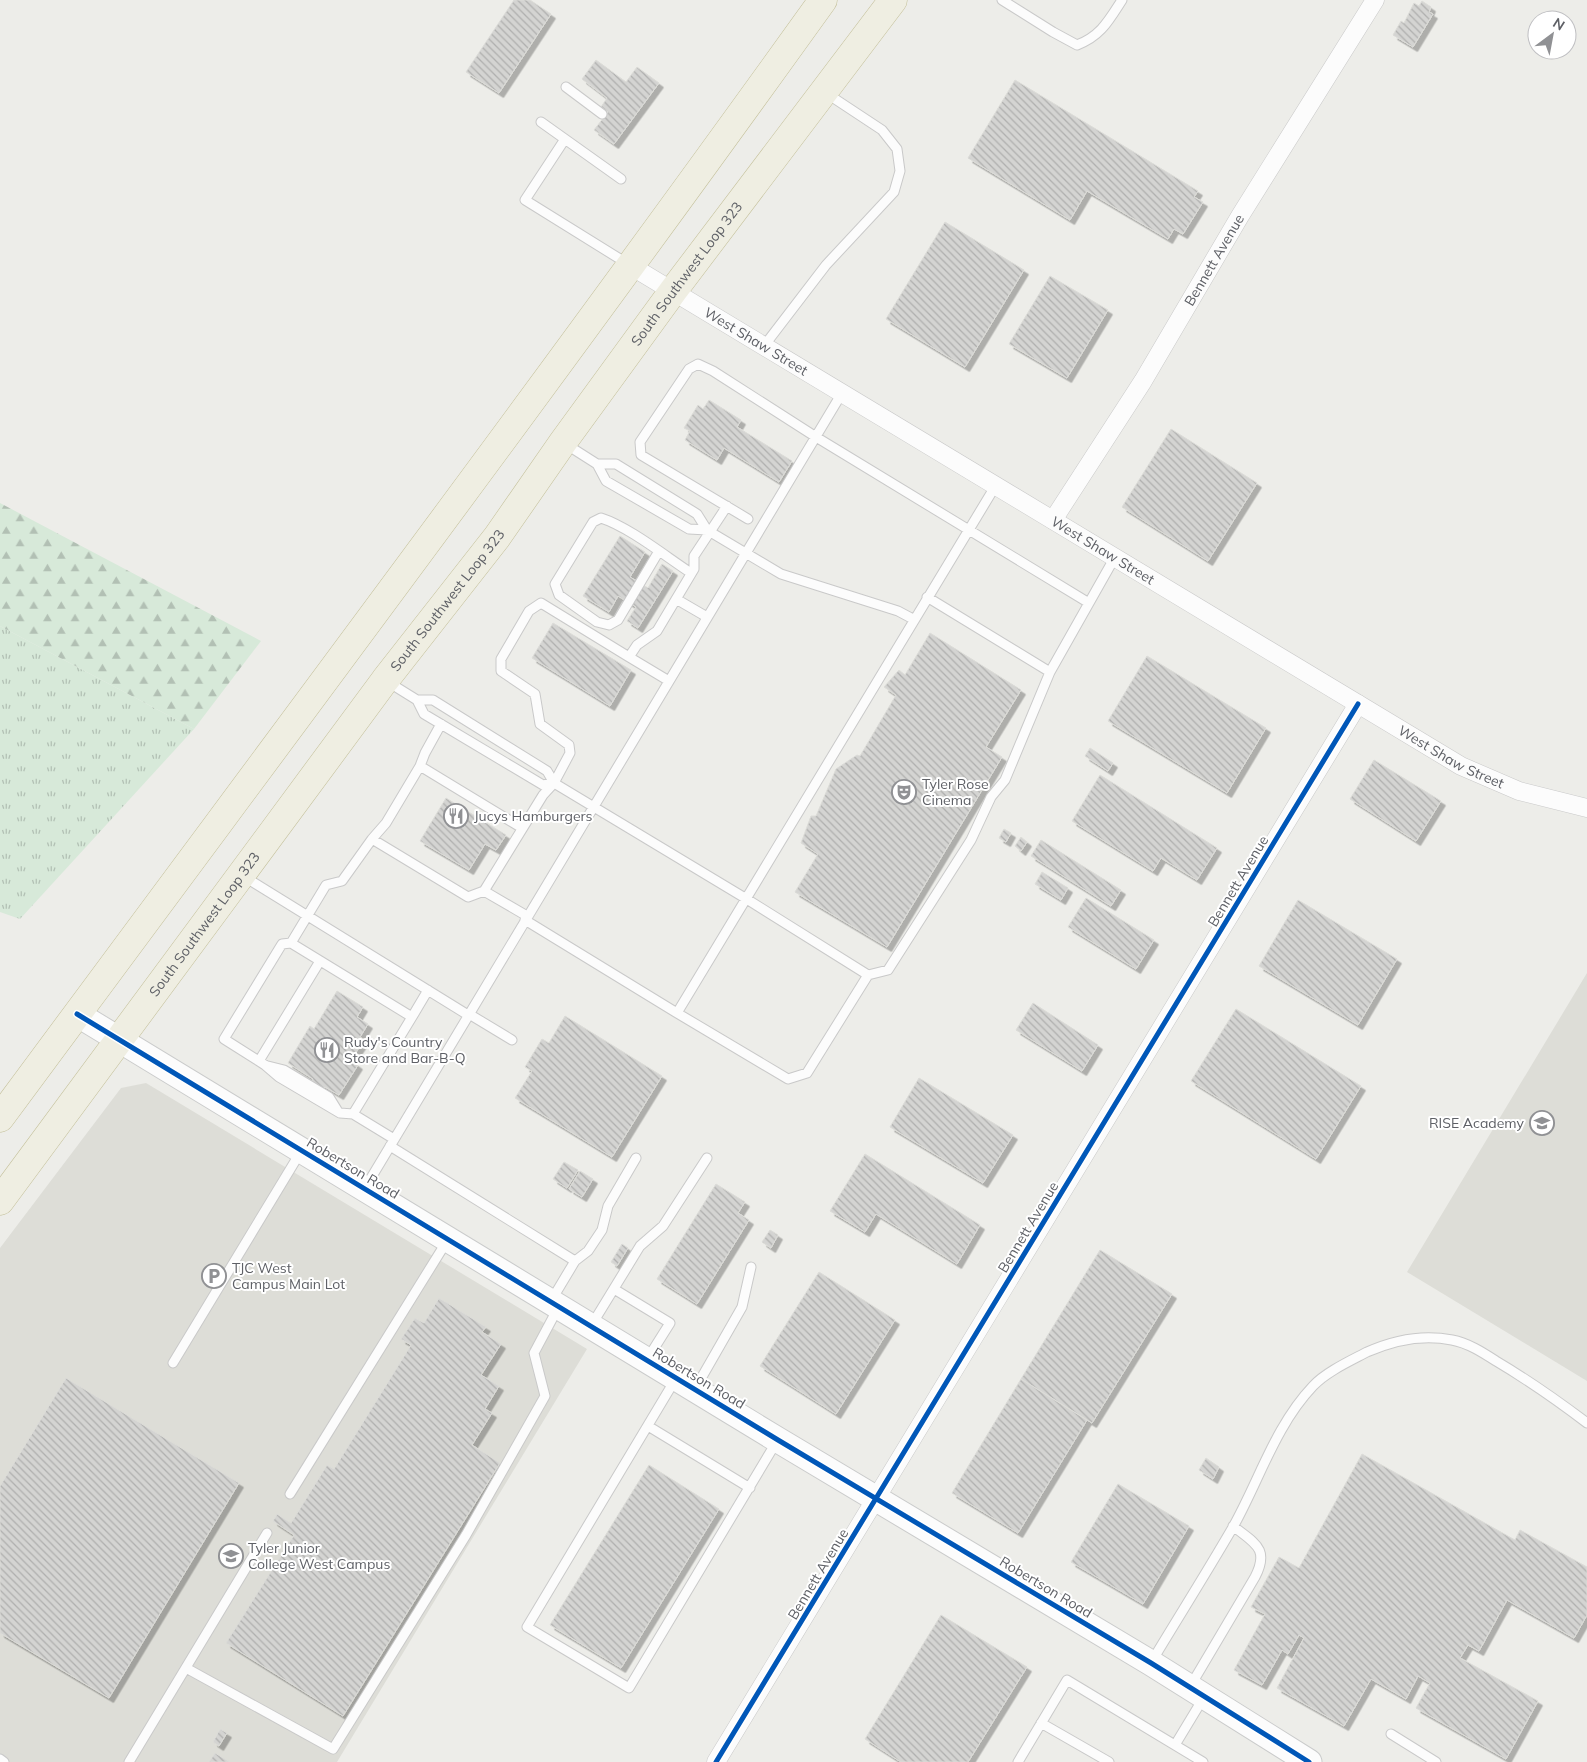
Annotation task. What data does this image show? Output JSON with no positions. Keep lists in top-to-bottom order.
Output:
{
  "streets": {
    "highway": ["South Southwest Loop 323"],
    "street": ["Bennett Avenue", "West Shaw Street", "Robertson Road"]
  },
  "crossings": [
    ["Bennett Avenue", "West Shaw Street"],
    ["Bennett Avenue", "Robertson Road"],
    ["South Southwest Loop 323", "West Shaw Street"],
    ["South Southwest Loop 323", "Robertson Road"]
  ],
  "places": {
    "theatre": ["Tyler Rose Cinema"],
    "restaurant": ["Jucys Hamburgers", "Rudy's Country Store and Bar-B-Q"],
    "school or university": ["RISE Academy", "Tyler Junior College West Campus"],
    "parking": ["TJC West Campus Main Lot"]
  },
  "north": "top right"
}
